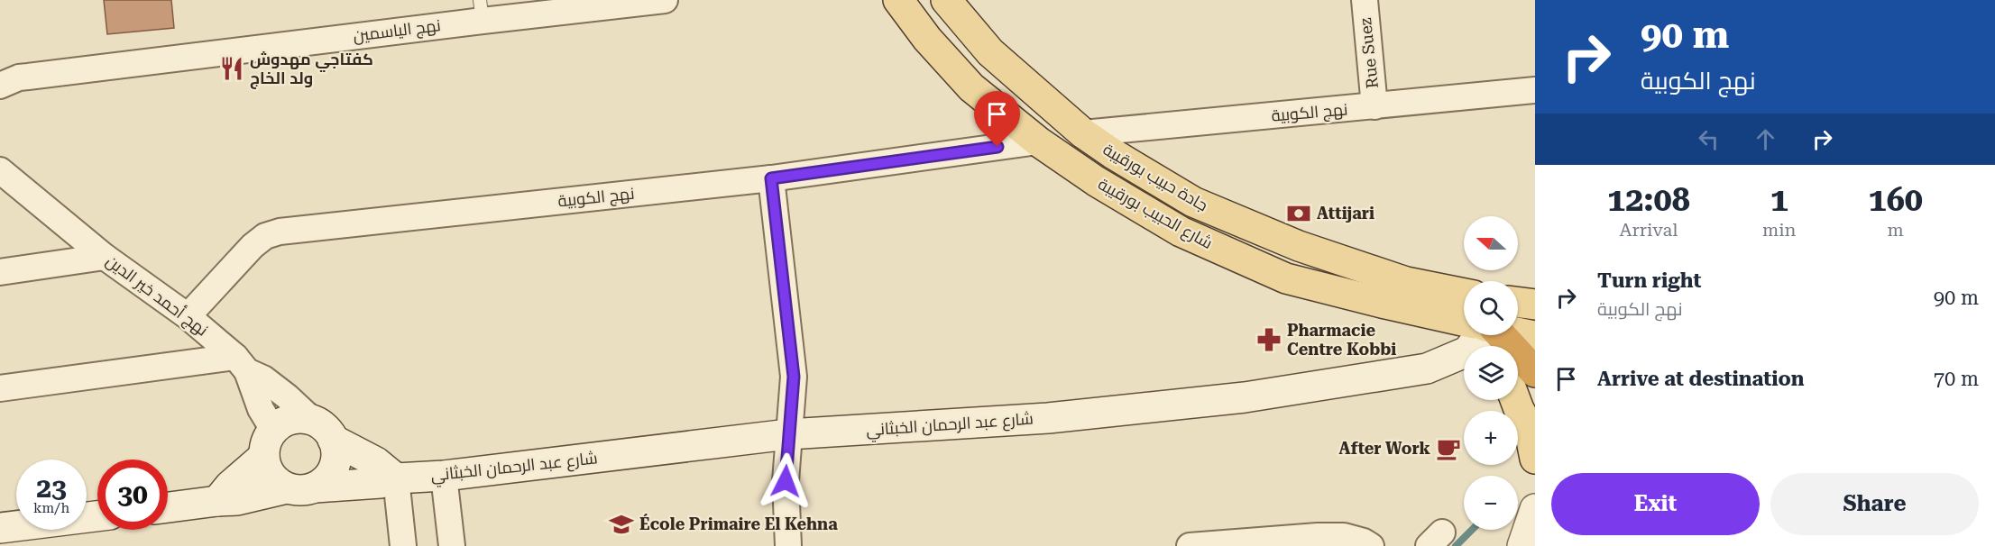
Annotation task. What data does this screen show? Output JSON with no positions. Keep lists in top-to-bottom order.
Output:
{
  "streets": {
    "main road": ["جادة حبيب بورقيبة", "شارع الحبيب بورقيبة", "شارع عبد الرحمان الخبثاني"],
    "street": [
      "نهج الياسمين",
      "Rue Suez",
      "نهج الكوبية",
      "نهج أحمد خير الدين"
    ]
  },
  "crossings": [
    ["Rue Suez", "نهج الكوبية"],
    ["نهج الكوبية", "جادة حبيب بورقيبة"],
    ["نهج الكوبية", "شارع الحبيب بورقيبة"],
    ["نهج الكوبية", "نهج أحمد خير الدين"],
    ["نهج أحمد خير الدين", "شارع عبد الرحمان الخبثاني"]
  ],
  "places": {
    "restaurant": ["كفتاجي مهدوش ولد الخاج"],
    "bank": ["Attijari"],
    "pharmacy": ["Pharmacie Centre Kobbi"],
    "cafe": ["After Work"],
    "school or university": ["École Primaire El Kehna"]
  },
  "north": "left",
  "page": {
    "turn": ["90 m", "نهج الكوبية"],
    "eta": [
      "12:08",
      "Arrival",
      "1",
      "min",
      "160",
      "m"
    ],
    "map_buttons": ["+", "−"],
    "list": [
      {
        "name": "Turn right",
        "note": "نهج الكوبية",
        "value": "90 m"
      },
      {
        "name": "Arrive at destination",
        "value": "70 m"
      }
    ],
    "speed": "23 km/h",
    "limit": "30",
    "buttons": ["Exit", "Share"]
  }
}
